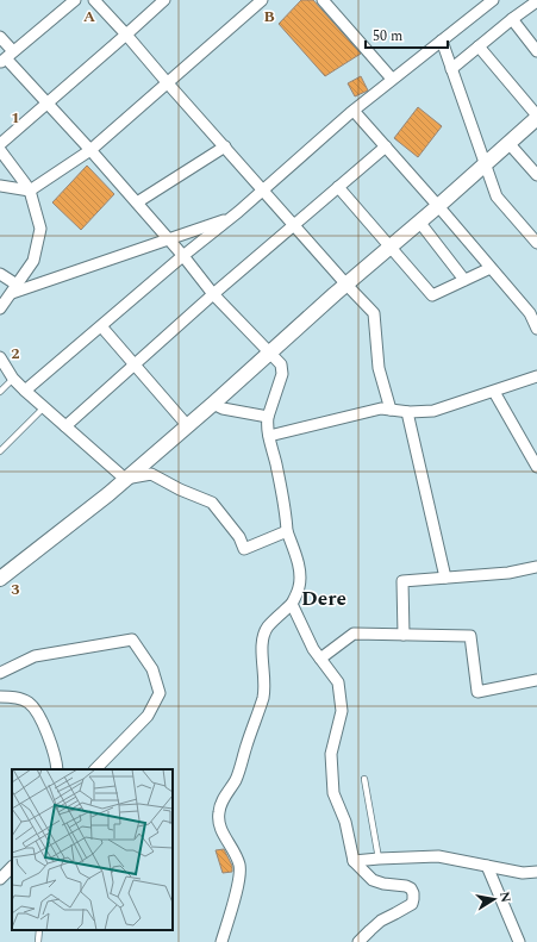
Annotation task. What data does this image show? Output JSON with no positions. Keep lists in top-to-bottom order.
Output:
{
  "districts": ["Dere"],
  "scale_bar": "50 m",
  "north": "right",
  "grid": {
    "columns": ["A", "B"],
    "rows": ["1", "2", "3"]
  }
}
